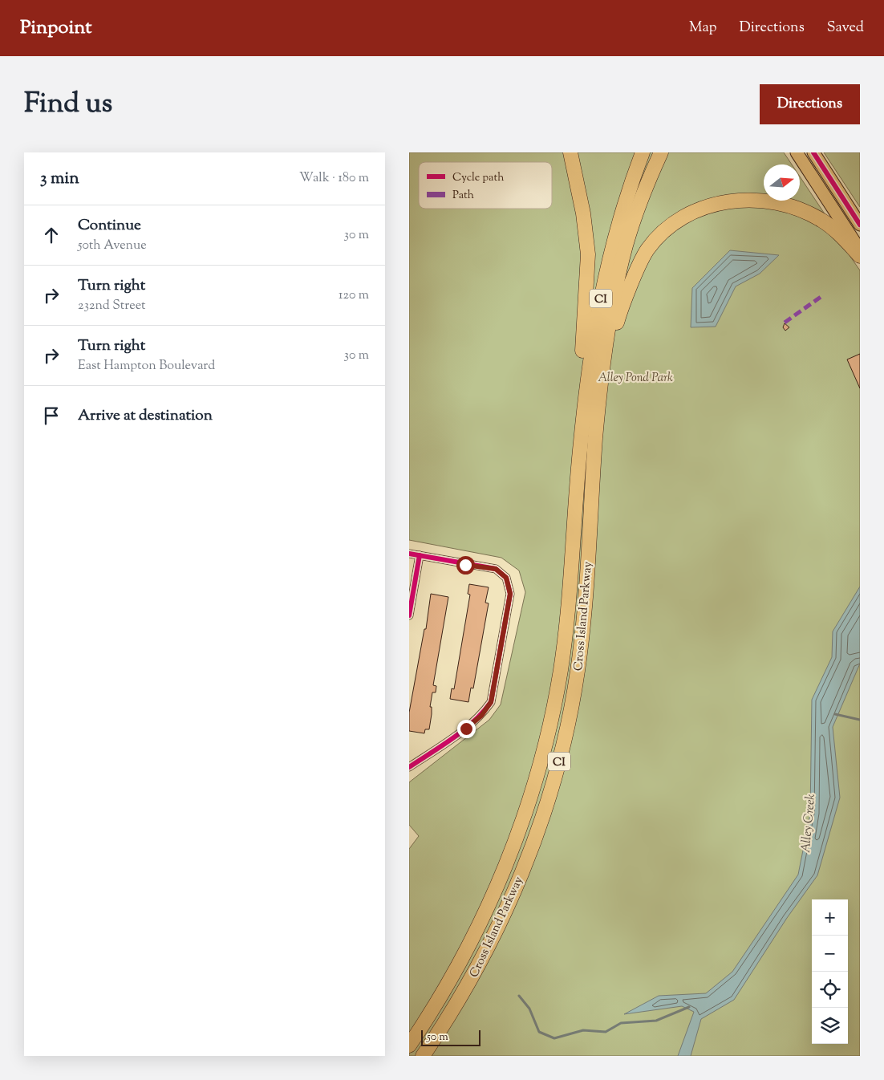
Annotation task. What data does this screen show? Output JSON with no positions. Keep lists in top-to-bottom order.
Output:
{
  "streets": {
    "highway": ["CI", "Cross Island Parkway"]
  },
  "water": ["Alley Creek"],
  "parks": ["Alley Pond Park"],
  "legend": ["Cycle path", "Path"],
  "scale_bar": "50 m",
  "north": "right",
  "page": {
    "header": "Pinpoint",
    "nav": ["Map", "Directions", "Saved"],
    "title": "Find us",
    "buttons": "Directions",
    "heading": ["3 min", "Walk · 180 m"],
    "list": [
      ["Continue", "50th Avenue", "30 m"],
      ["Turn right", "232nd Street", "120 m"],
      ["Turn right", "East Hampton Boulevard", "30 m"],
      "Arrive at destination"
    ],
    "map_buttons": ["+", "−"],
    "scale": "50 m"
  }
}
